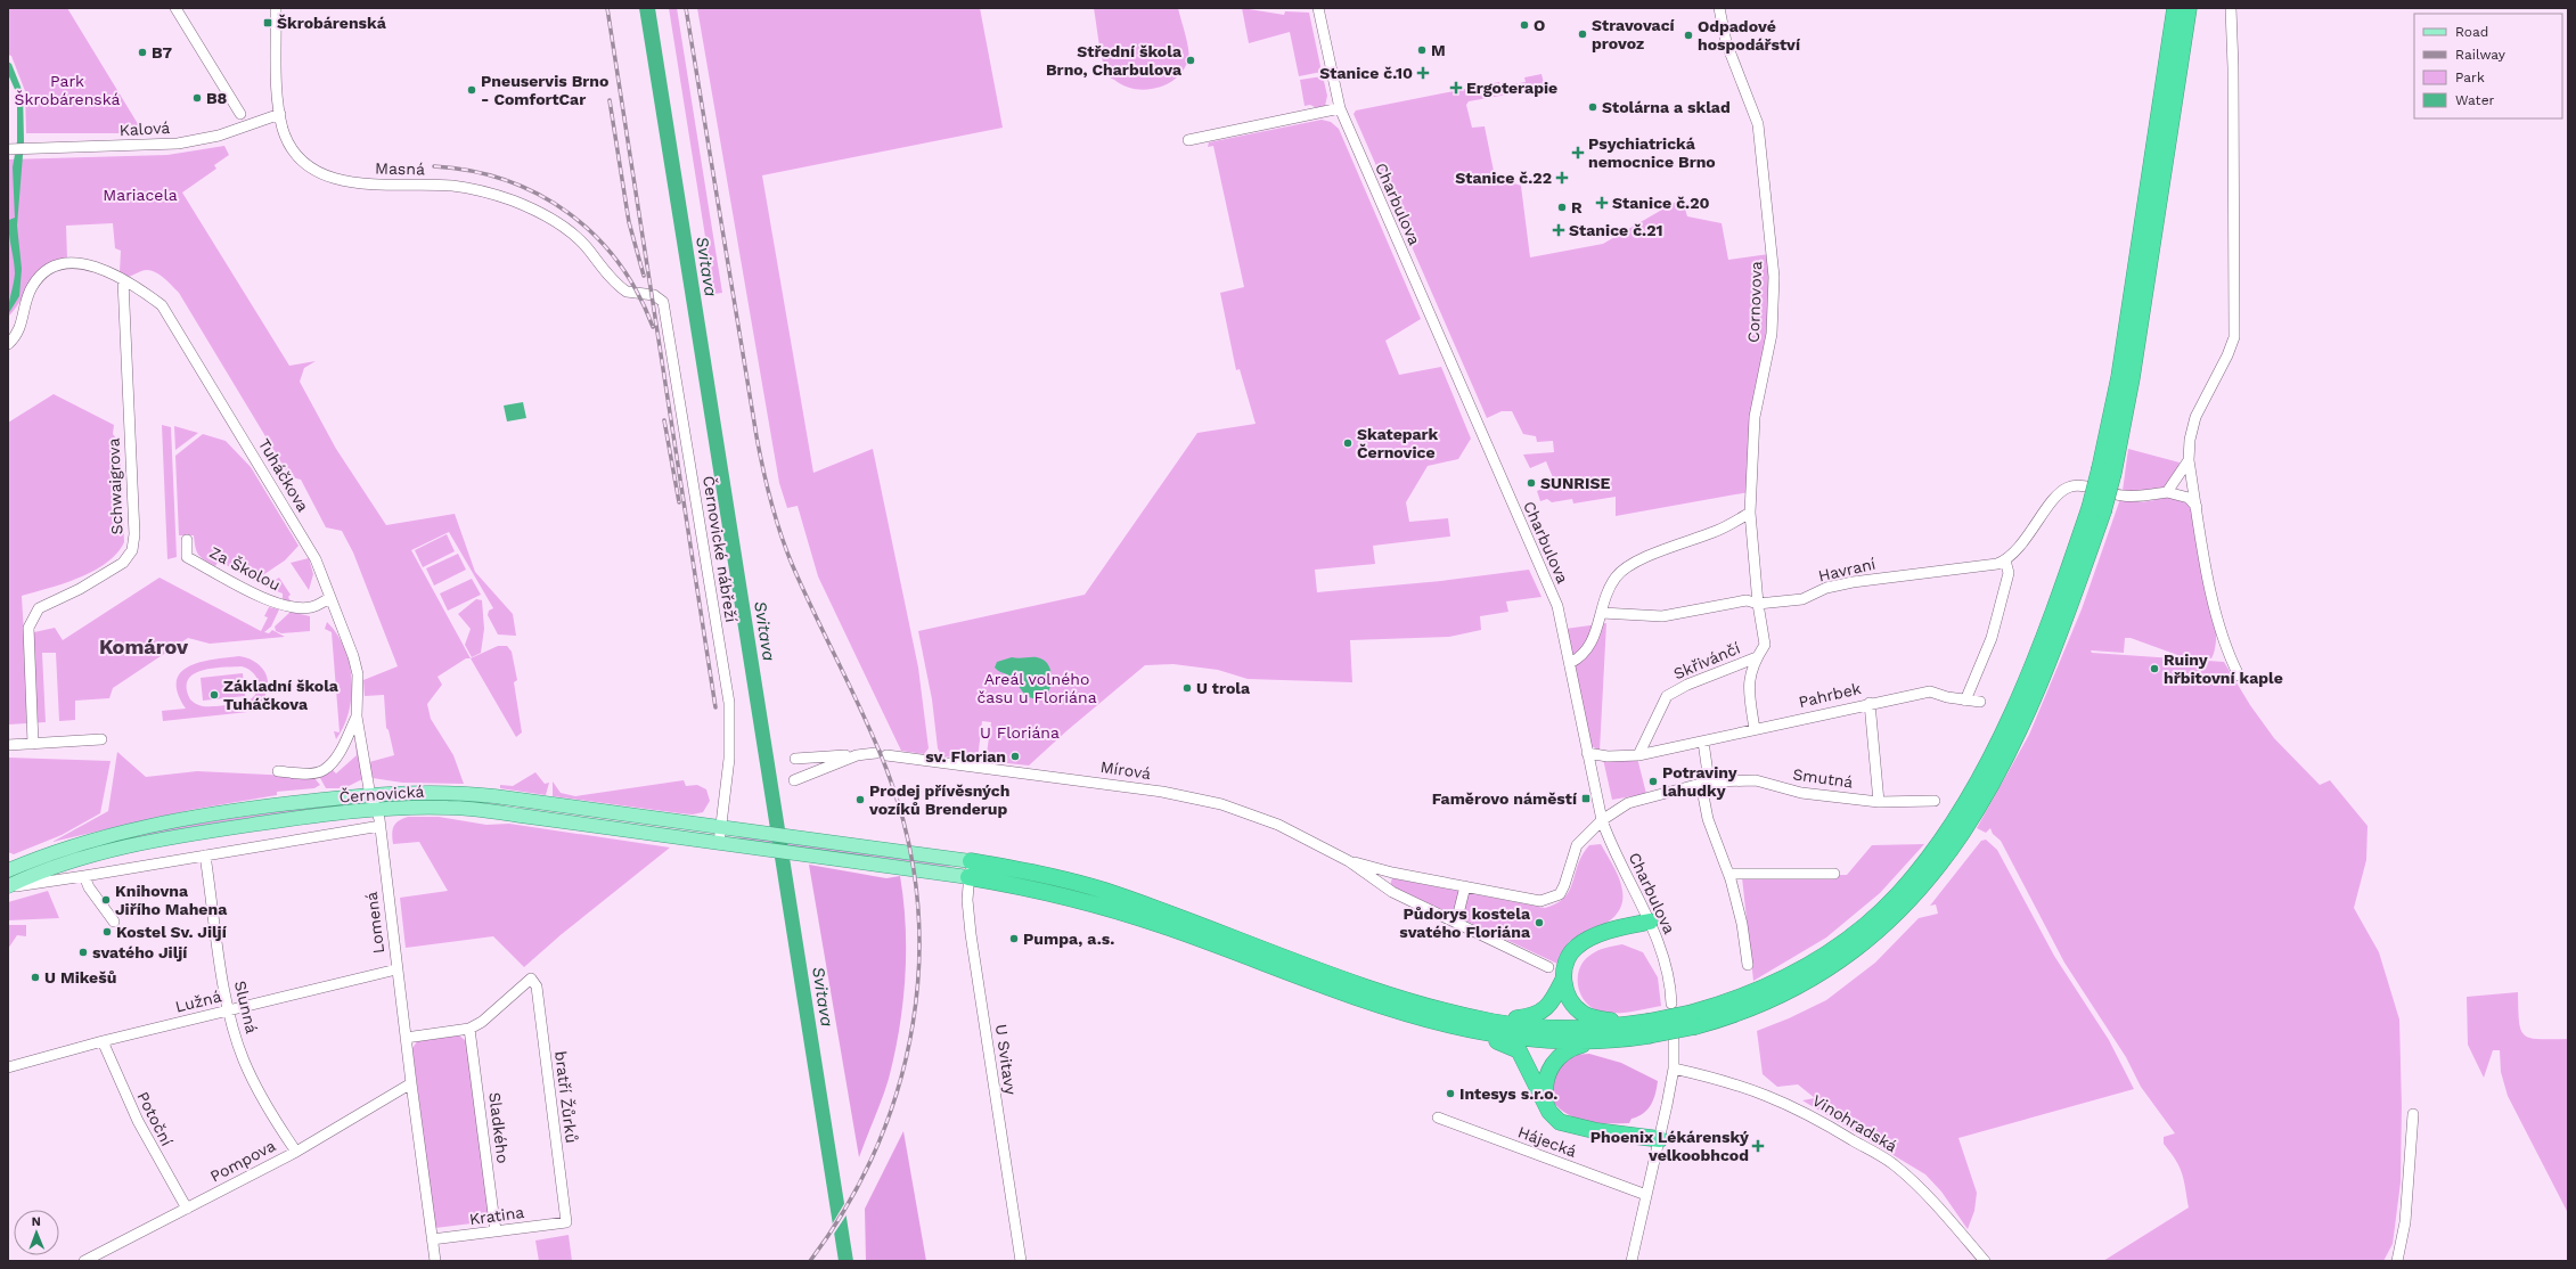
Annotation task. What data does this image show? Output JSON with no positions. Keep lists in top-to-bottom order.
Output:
{
  "streets": {
    "main road": ["Černovická"],
    "street": [
      "Kalová",
      "Masná",
      "Charbulova",
      "Cornovova",
      "Tuháčkova",
      "Schwaigrova",
      "Černovické nábřeží",
      "Za Školou",
      "Havraní",
      "Skřivánčí",
      "Pahrbek",
      "Mírová",
      "Smutná",
      "Lomená",
      "Lužná",
      "Slunná",
      "U Svitavy",
      "bratří Žůrků",
      "Potoční",
      "Vinohradská",
      "Sladkého",
      "Hájecká",
      "Pompova",
      "Kratina"
    ]
  },
  "crossings": [
    ["Kalová", "Masná"],
    ["Masná", "Černovické nábřeží"],
    ["Charbulova", "Pahrbek"],
    ["Charbulova", "Smutná"],
    ["Cornovova", "Havraní"],
    ["Cornovova", "Skřivánčí"],
    ["Tuháčkova", "Schwaigrova"],
    ["Tuháčkova", "Za Školou"],
    ["Tuháčkova", "Černovická"],
    ["Tuháčkova", "Lomená"],
    ["Černovické nábřeží", "Černovická"],
    ["Skřivánčí", "Pahrbek"],
    ["Černovická", "Lomená"],
    ["Černovická", "Slunná"],
    ["Černovická", "U Svitavy"],
    ["Lomená", "Lužná"],
    ["Lomená", "Pompova"],
    ["Lomená", "Kratina"],
    ["Lužná", "Slunná"],
    ["Lužná", "Potoční"],
    ["Slunná", "Pompova"],
    ["bratří Žůrků", "Sladkého"],
    ["bratří Žůrků", "Kratina"],
    ["Potoční", "Pompova"],
    ["Sladkého", "Kratina"]
  ],
  "districts": ["Komárov"],
  "water": ["Svitava"],
  "parks": [
    "Park Škrobárenská",
    "Mariacela",
    "Areál volného času u Floriána",
    "U Floriána"
  ],
  "places": {
    "transit": ["Škrobárenská", "Faměrovo náměstí"],
    "other": [
      "O",
      "Stravovací provoz",
      "Odpadové hospodářství",
      "M",
      "B7",
      "Střední škola Brno, Charbulova",
      "Pneuservis Brno - ComfortCar",
      "B8",
      "Stolárna a sklad",
      "R",
      "Skatepark Černovice",
      "SUNRISE",
      "Ruiny hřbitovní kaple",
      "U trola",
      "Základní škola Tuháčkova",
      "sv. Florian",
      "Potraviny lahudky",
      "Prodej přívěsných vozíků Brenderup",
      "Knihovna Jiřího Mahena",
      "Půdorys kostela svatého Floriána",
      "Kostel Sv. Jiljí",
      "Pumpa, a.s.",
      "svatého Jiljí",
      "U Mikešů",
      "Intesys s.r.o."
    ],
    "health": [
      "Stanice č.10",
      "Ergoterapie",
      "Psychiatrická nemocnice Brno",
      "Stanice č.22",
      "Stanice č.20",
      "Stanice č.21",
      "Phoenix Lékárenský velkoobhcod"
    ]
  },
  "legend": [
    "Road",
    "Railway",
    "Park",
    "Water"
  ],
  "north": "top"
}
